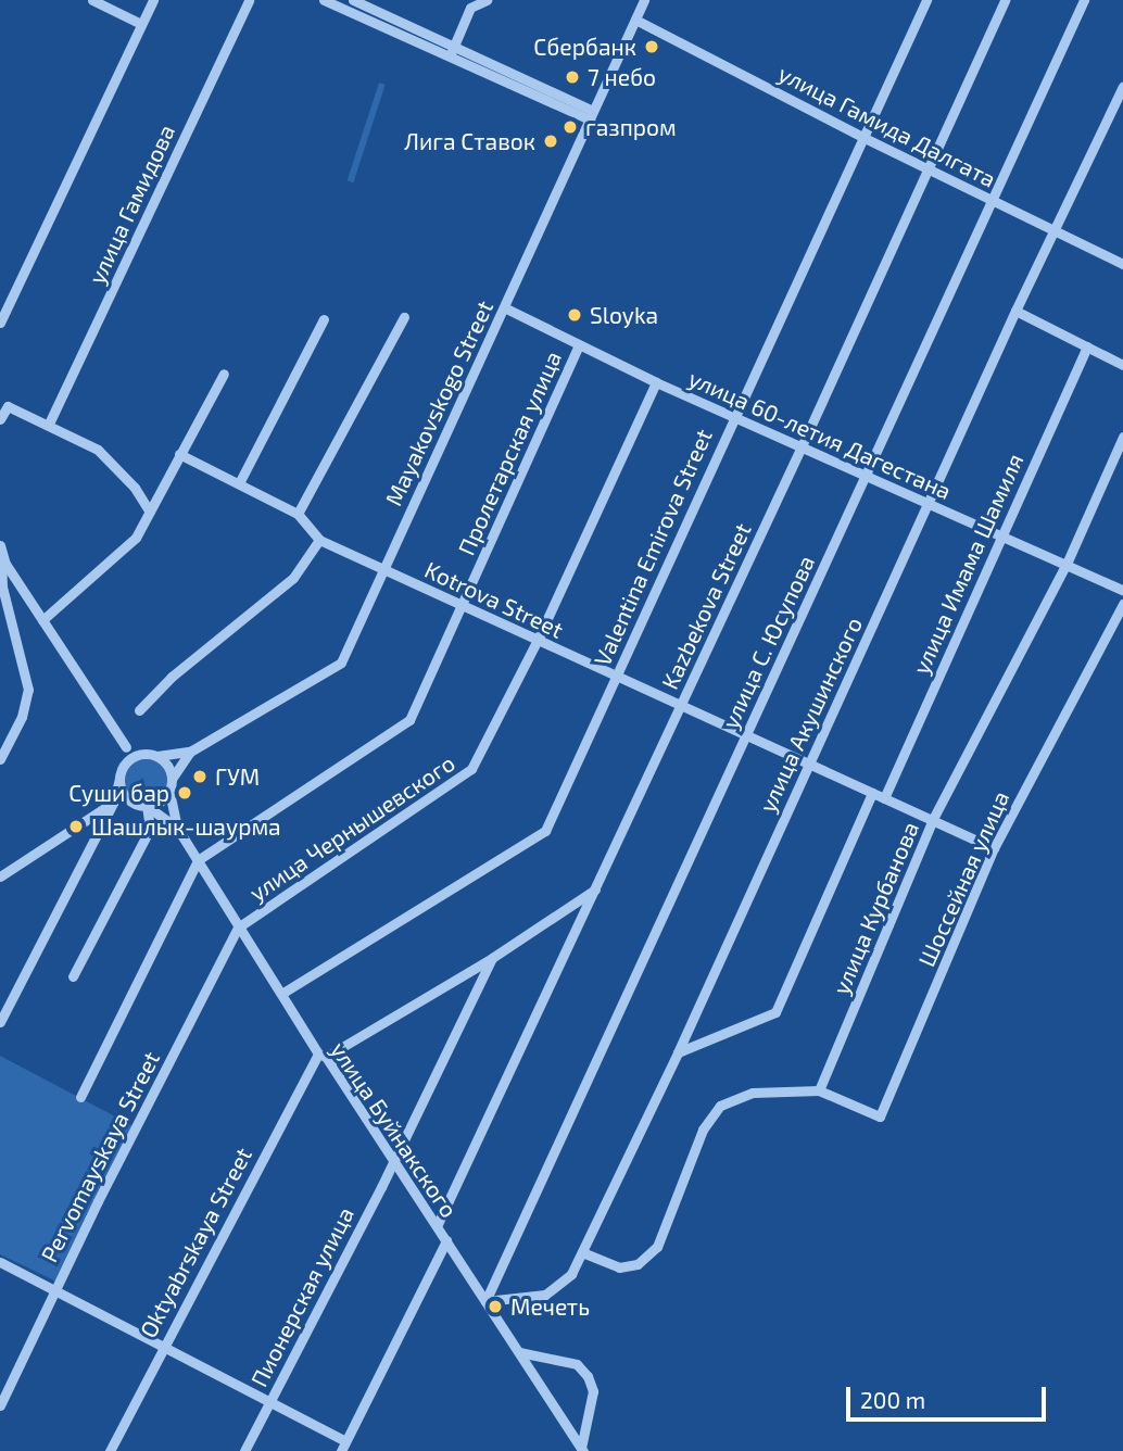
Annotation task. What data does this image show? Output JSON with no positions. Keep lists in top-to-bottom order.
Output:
{
  "streets": {
    "street": [
      "улица Гамида Далгата",
      "улица Гамидова",
      "Mayakovskogo Street",
      "улица 60-летия Дагестана",
      "Пролетарская улица",
      "Valentina Emirova Street",
      "улица Имама Шамиля",
      "Kotrova Street",
      "Kazbekova Street",
      "улица С. Юсупова",
      "улица Акушинского",
      "улица Чернышевского",
      "Шоссейная улица",
      "улица Курбанова",
      "улица Буйнакского",
      "Pervomayskaya Street",
      "Oktyabrskaya Street",
      "Пионерская улица"
    ]
  },
  "crossings": [
    ["улица Гамида Далгата", "Mayakovskogo Street"],
    ["улица Гамида Далгата", "Valentina Emirova Street"],
    ["улица Гамида Далгата", "Kazbekova Street"],
    ["улица Гамида Далгата", "улица С. Юсупова"],
    ["улица Гамида Далгата", "улица Акушинского"],
    ["Mayakovskogo Street", "улица 60-летия Дагестана"],
    ["Mayakovskogo Street", "Kotrova Street"],
    ["улица 60-летия Дагестана", "Пролетарская улица"],
    ["улица 60-летия Дагестана", "Valentina Emirova Street"],
    ["улица 60-летия Дагестана", "улица Имама Шамиля"],
    ["улица 60-летия Дагестана", "Kazbekova Street"],
    ["улица 60-летия Дагестана", "улица С. Юсупова"],
    ["улица 60-летия Дагестана", "улица Акушинского"],
    ["улица 60-летия Дагестана", "улица Чернышевского"],
    ["улица 60-летия Дагестана", "улица Курбанова"],
    ["Пролетарская улица", "Kotrova Street"],
    ["Пролетарская улица", "улица Буйнакского"],
    ["Valentina Emirova Street", "Kotrova Street"],
    ["Valentina Emirova Street", "улица Буйнакского"],
    ["улица Имама Шамиля", "Kotrova Street"],
    ["Kotrova Street", "Kazbekova Street"],
    ["Kotrova Street", "улица С. Юсупова"],
    ["Kotrova Street", "улица Акушинского"],
    ["Kotrova Street", "улица Чернышевского"],
    ["Kotrova Street", "Шоссейная улица"],
    ["Kotrova Street", "улица Курбанова"],
    ["Kazbekova Street", "улица Буйнакского"],
    ["улица С. Юсупова", "улица Акушинского"],
    ["улица С. Юсупова", "улица Буйнакского"],
    ["улица Акушинского", "улица Буйнакского"],
    ["улица Чернышевского", "улица Буйнакского"],
    ["улица Чернышевского", "Pervomayskaya Street"],
    ["Шоссейная улица", "улица Курбанова"],
    ["улица Буйнакского", "Pervomayskaya Street"],
    ["улица Буйнакского", "Oktyabrskaya Street"],
    ["улица Буйнакского", "Пионерская улица"]
  ],
  "places": [
    "Сбербанк",
    "7 небо",
    "газпром",
    "Лига Ставок",
    "Sloyka",
    "ГУМ",
    "Суши бар",
    "Шашлык-шаурма",
    "Мечеть"
  ],
  "scale_bar": "200 m"
}
